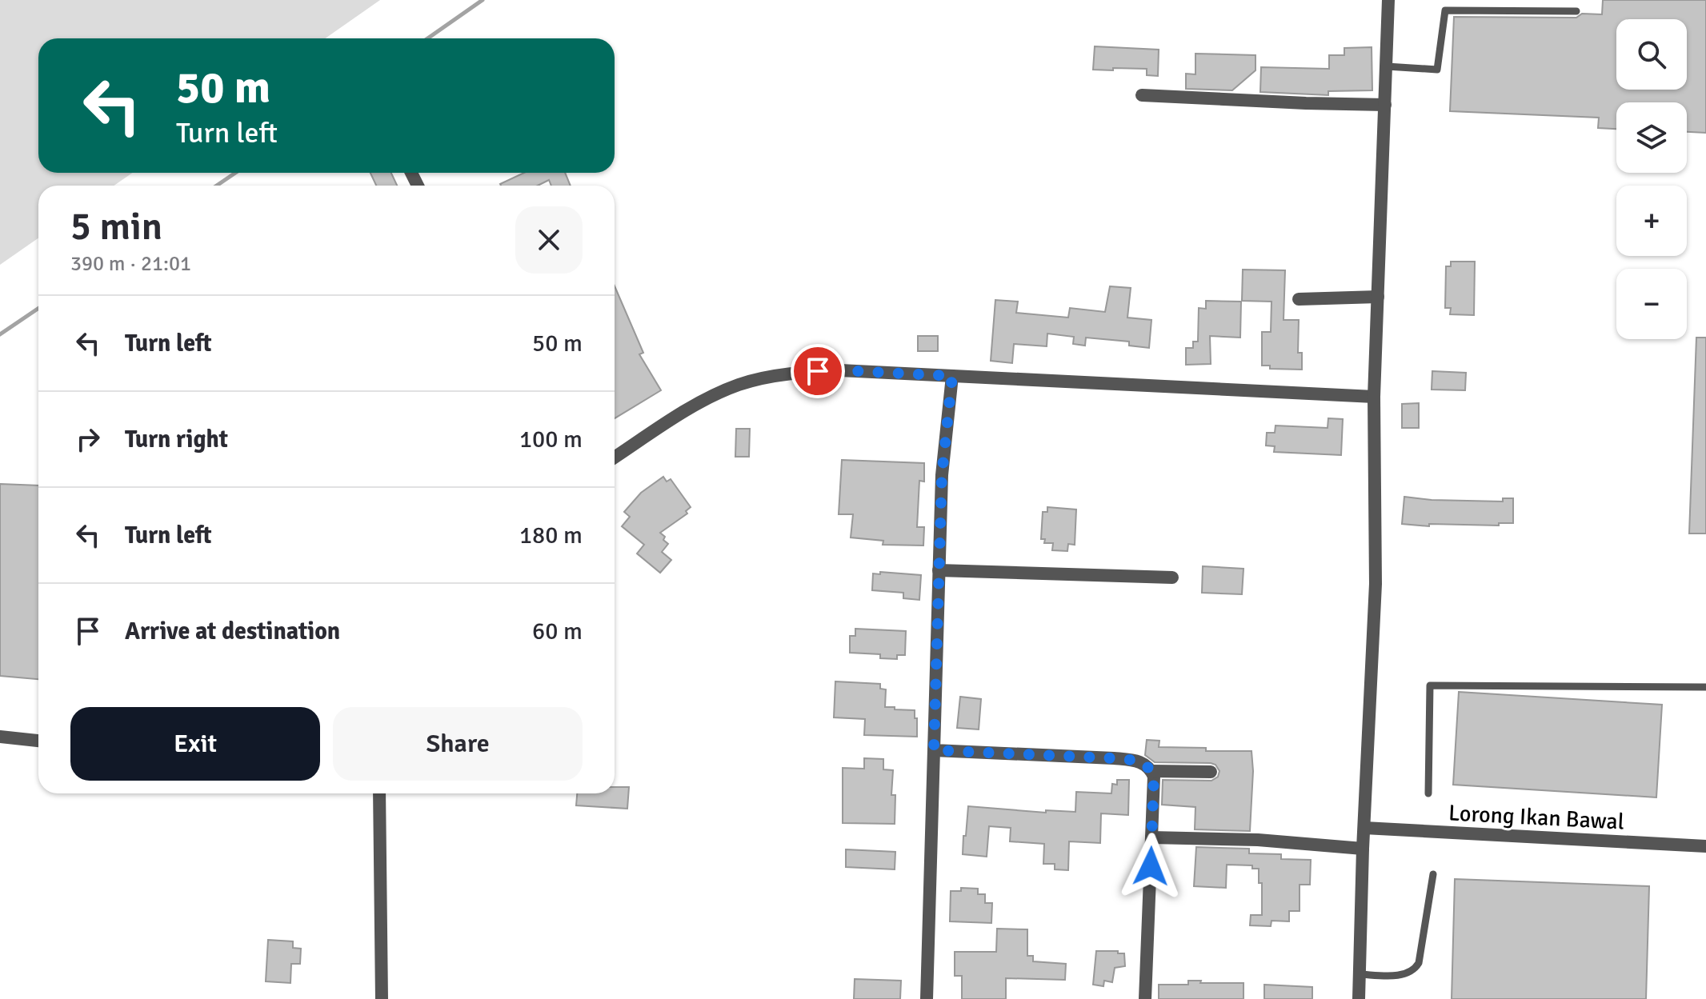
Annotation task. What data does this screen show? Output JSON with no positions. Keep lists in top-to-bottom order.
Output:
{
  "streets": {
    "street": ["Lorong Ikan Bawal"]
  },
  "page": {
    "map_buttons": ["+", "−"],
    "turn": ["50 m", "Turn left"],
    "heading": ["5 min", "390 m · 21:01"],
    "list": [
      {
        "name": "Turn left",
        "value": "50 m"
      },
      {
        "name": "Turn right",
        "value": "100 m"
      },
      {
        "name": "Turn left",
        "value": "180 m"
      },
      {
        "name": "Arrive at destination",
        "value": "60 m"
      }
    ],
    "buttons": ["Exit", "Share"]
  }
}
